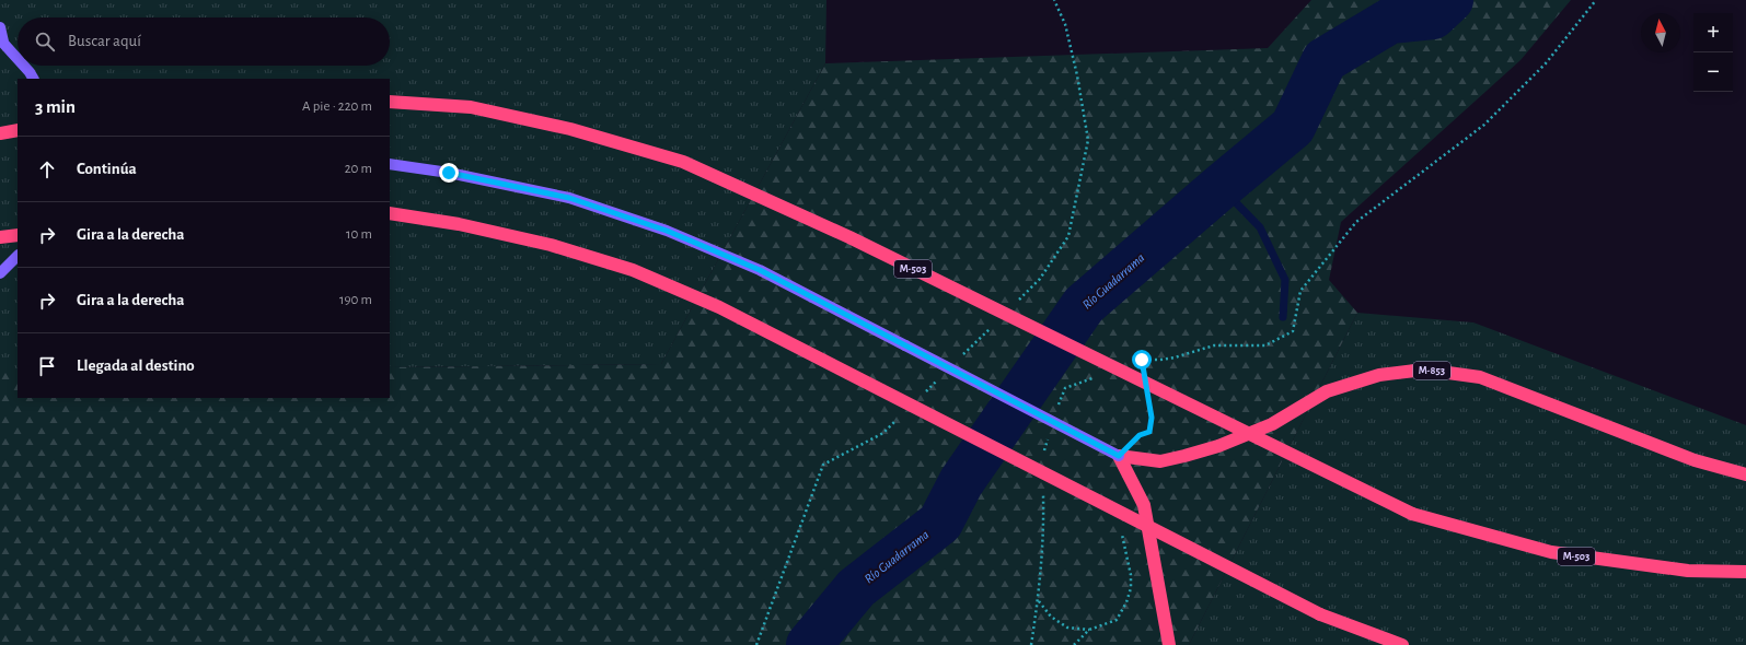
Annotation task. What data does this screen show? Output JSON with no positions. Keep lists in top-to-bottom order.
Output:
{
  "streets": {
    "highway": ["M-503", "M-853"]
  },
  "water": ["Río Guadarrama"],
  "north": "top",
  "page": {
    "map_buttons": ["+", "−"],
    "search": "Buscar aquí",
    "heading": ["3 min", "A pie · 220 m"],
    "list": [
      ["Continúa", "20 m"],
      ["Gira a la derecha", "10 m"],
      ["Gira a la derecha", "190 m"],
      "Llegada al destino"
    ]
  }
}
